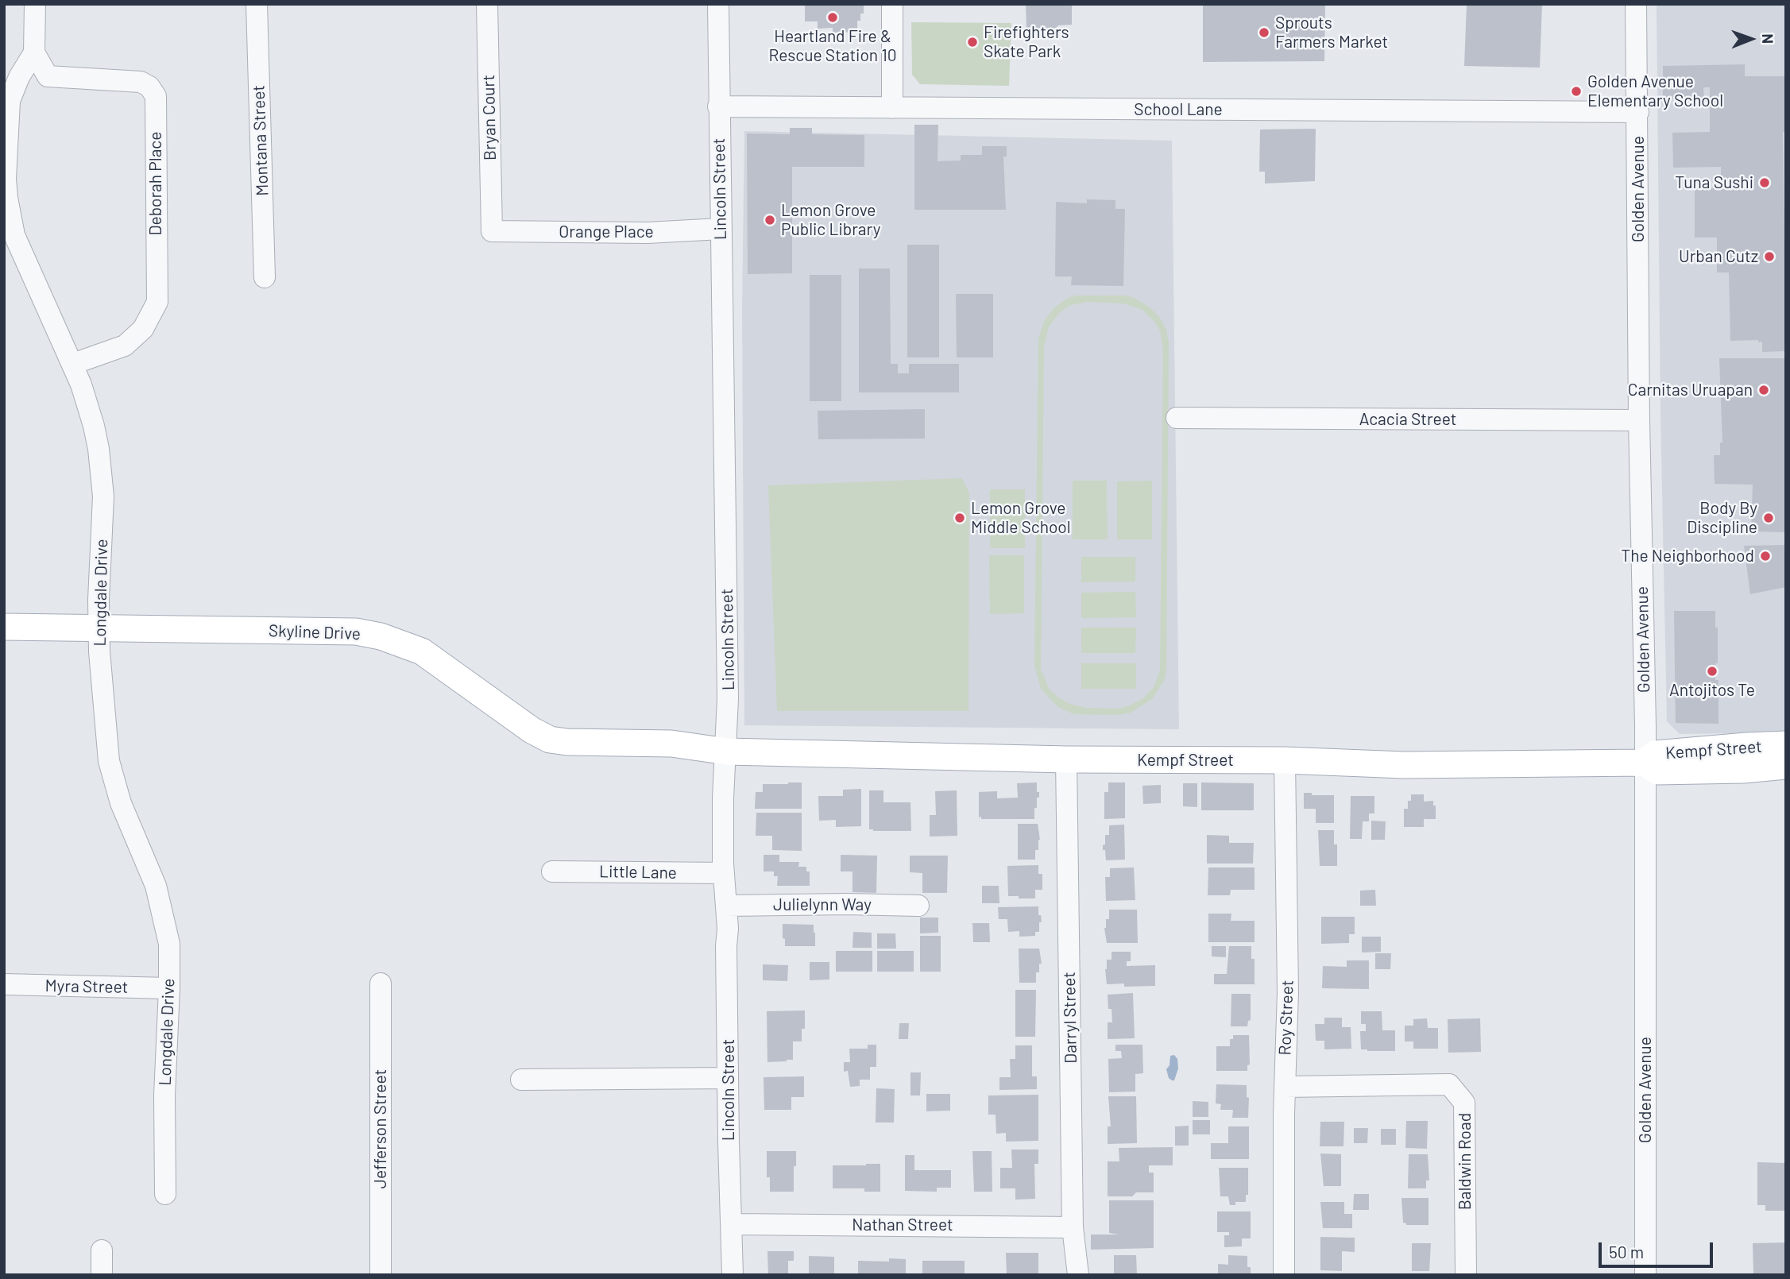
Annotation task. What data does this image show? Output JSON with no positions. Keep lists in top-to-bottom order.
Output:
{
  "streets": {
    "main road": ["Skyline Drive", "Kempf Street"],
    "street": [
      "School Lane",
      "Bryan Court",
      "Montana Street",
      "Deborah Place",
      "Lincoln Street",
      "Golden Avenue",
      "Orange Place",
      "Acacia Street",
      "Longdale Drive",
      "Little Lane",
      "Julielynn Way",
      "Myra Street",
      "Darryl Street",
      "Roy Street",
      "Jefferson Street",
      "Baldwin Road",
      "Nathan Street"
    ]
  },
  "crossings": [
    ["School Lane", "Lincoln Street"],
    ["School Lane", "Golden Avenue"],
    ["Bryan Court", "Orange Place"],
    ["Deborah Place", "Longdale Drive"],
    ["Lincoln Street", "Orange Place"],
    ["Lincoln Street", "Skyline Drive"],
    ["Lincoln Street", "Kempf Street"],
    ["Lincoln Street", "Little Lane"],
    ["Lincoln Street", "Julielynn Way"],
    ["Lincoln Street", "Nathan Street"],
    ["Golden Avenue", "Acacia Street"],
    ["Golden Avenue", "Kempf Street"],
    ["Longdale Drive", "Skyline Drive"],
    ["Longdale Drive", "Myra Street"],
    ["Skyline Drive", "Kempf Street"],
    ["Kempf Street", "Darryl Street"],
    ["Kempf Street", "Roy Street"],
    ["Darryl Street", "Nathan Street"],
    ["Roy Street", "Baldwin Road"]
  ],
  "places": [
    "Heartland Fire & Rescue Station 10",
    "Sprouts Farmers Market",
    "Firefighters Skate Park",
    "Golden Avenue Elementary School",
    "Tuna Sushi",
    "Lemon Grove Public Library",
    "Urban Cutz",
    "Carnitas Uruapan",
    "Lemon Grove Middle School",
    "Body By Discipline",
    "The Neighborhood",
    "Antojitos Te"
  ],
  "scale_bar": "50 m",
  "north": "right"
}
